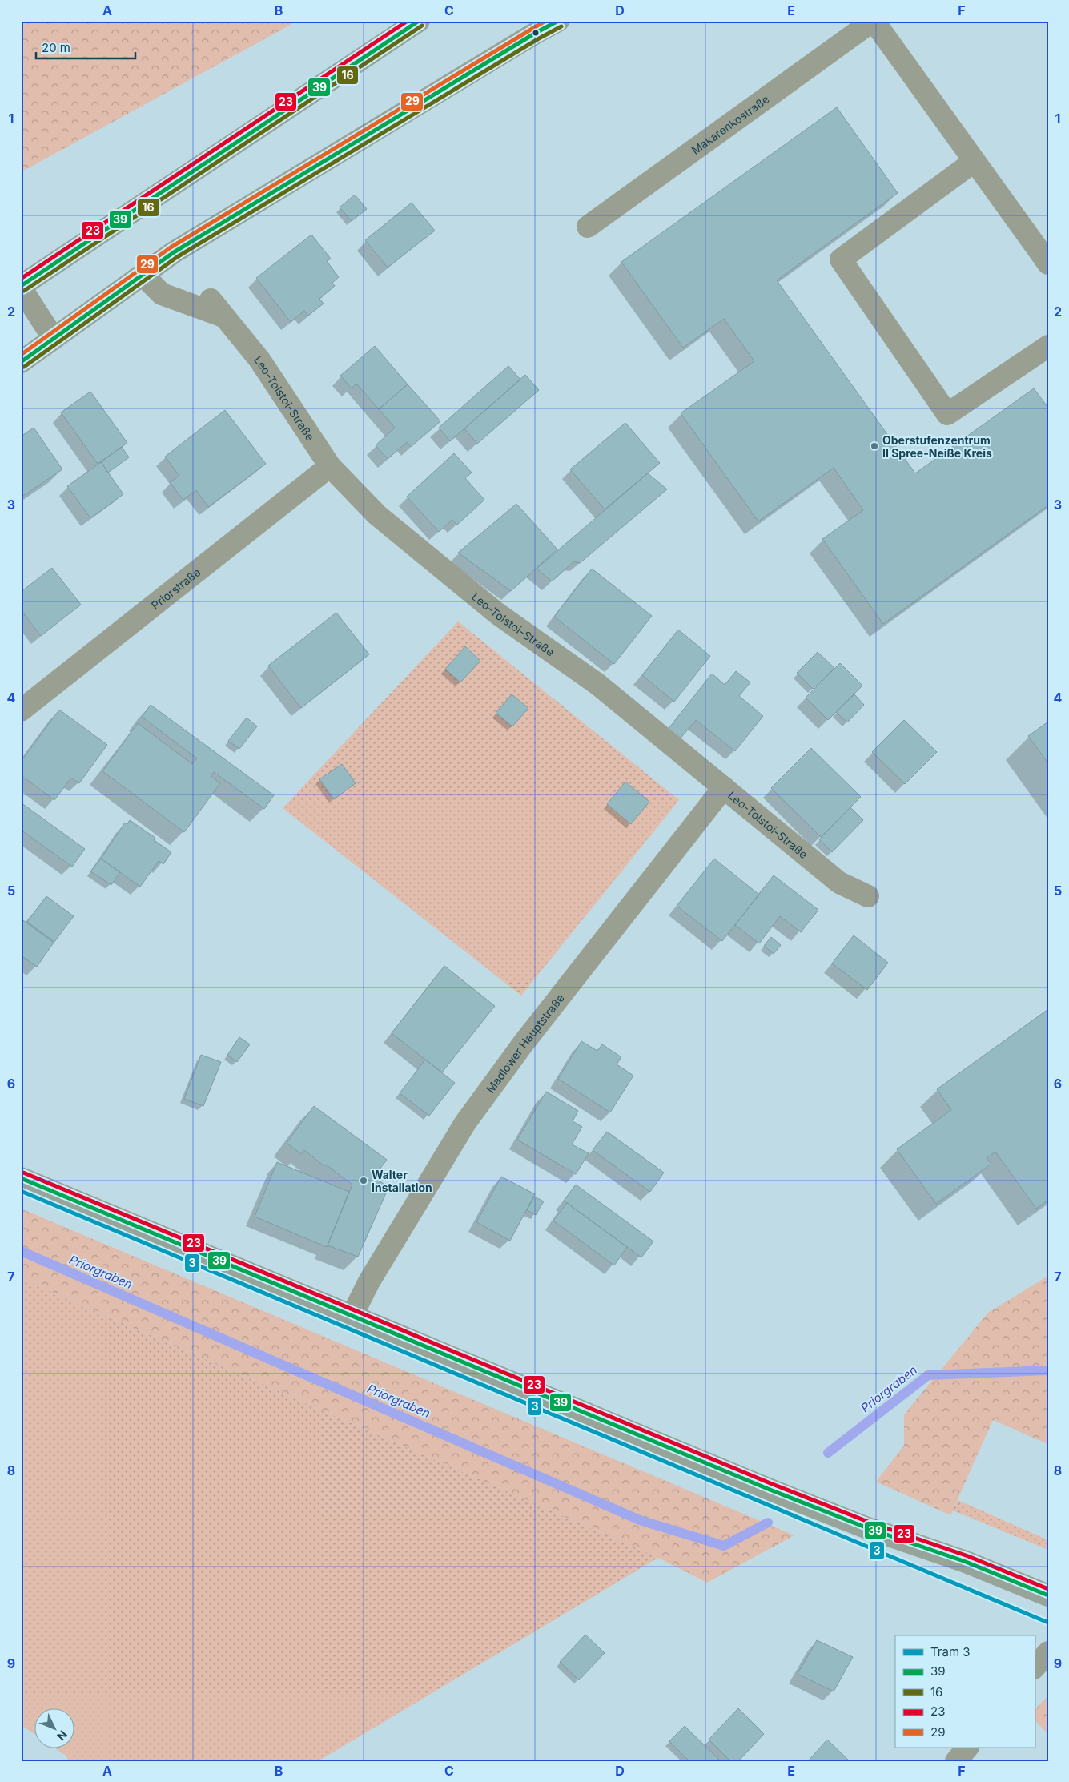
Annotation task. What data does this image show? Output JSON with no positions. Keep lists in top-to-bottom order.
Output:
{
  "streets": {
    "street": [
      "Makarenkostraße",
      "Leo-Tolstoi-Straße",
      "Priorstraße",
      "Madlower Hauptstraße"
    ]
  },
  "crossings": [
    ["Leo-Tolstoi-Straße", "Priorstraße"],
    ["Leo-Tolstoi-Straße", "Madlower Hauptstraße"]
  ],
  "water": ["Priorgraben"],
  "places": ["Oberstufenzentrum II Spree-Neiße Kreis", "Walter Installation"],
  "lines": [
    "transit line 39",
    "transit line 23",
    "transit line 29",
    "transit line 16",
    "tram line 3"
  ],
  "legend": [
    "Tram 3",
    "39",
    "16",
    "23",
    "29"
  ],
  "scale_bar": "20 m",
  "north": "bottom right",
  "grid": {
    "columns": [
      "A",
      "B",
      "C",
      "D",
      "E",
      "F"
    ],
    "rows": [
      "1",
      "2",
      "3",
      "4",
      "5",
      "6",
      "7",
      "8",
      "9"
    ]
  }
}
